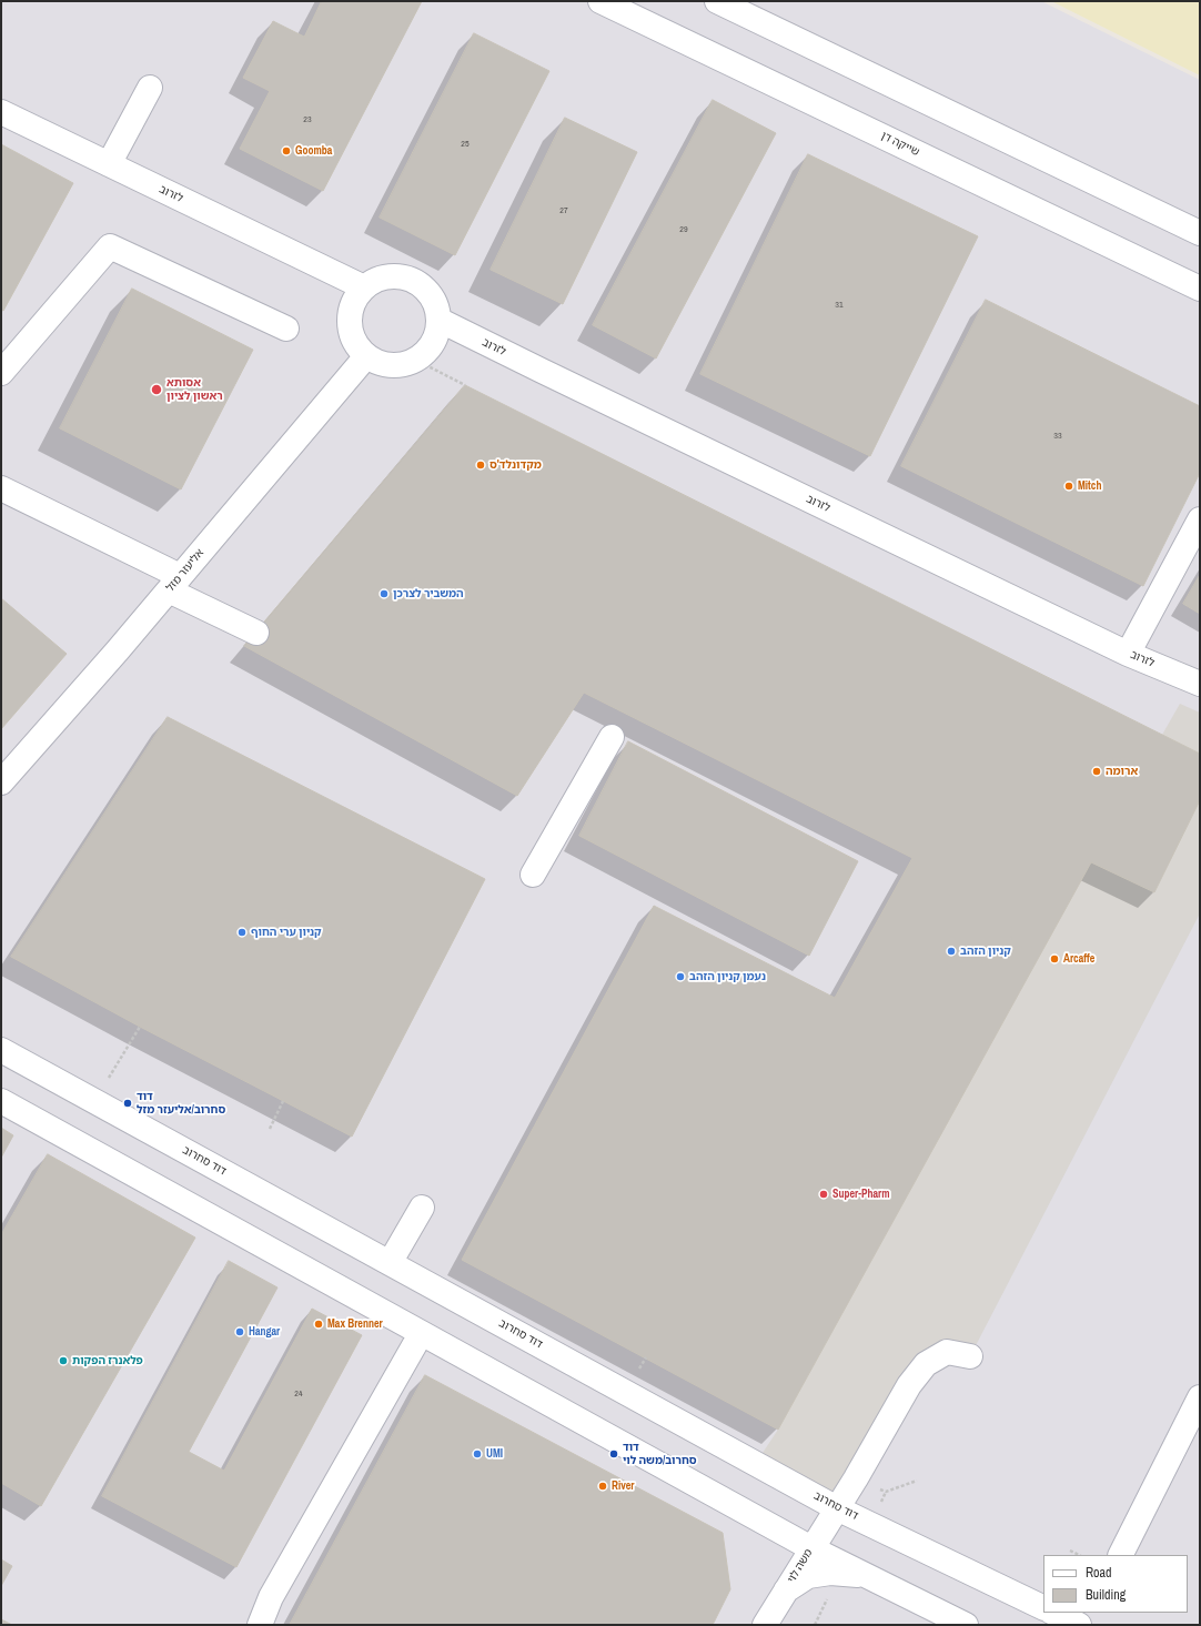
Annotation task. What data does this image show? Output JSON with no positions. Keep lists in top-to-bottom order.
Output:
{
  "streets": {
    "street": [
      "שייקה דן",
      "לזרוב",
      "אליעזר מזל",
      "דוד סחרוב",
      "משה לוי"
    ]
  },
  "crossings": [
    ["לזרוב", "אליעזר מזל"],
    ["דוד סחרוב", "משה לוי"]
  ],
  "places": [
    "Goomba",
    "אסותא ראשון לציון",
    "מקדונלד'ס",
    "Mitch",
    "המשביר לצרכן",
    "ארומה",
    "קניון ערי החוף",
    "קניון הזהב",
    "Arcaffe",
    "נעמן קניון הזהב",
    "דוד סחרוב/אליעזר מזל",
    "Super-Pharm",
    "Max Brenner",
    "Hangar",
    "פלאנרז הפקות",
    "UMI",
    "דוד סחרוב/משה לוי",
    "River"
  ],
  "house_numbers": [
    "23",
    "25",
    "27",
    "29",
    "31",
    "33",
    "24"
  ],
  "legend": ["Road", "Building"]
}
